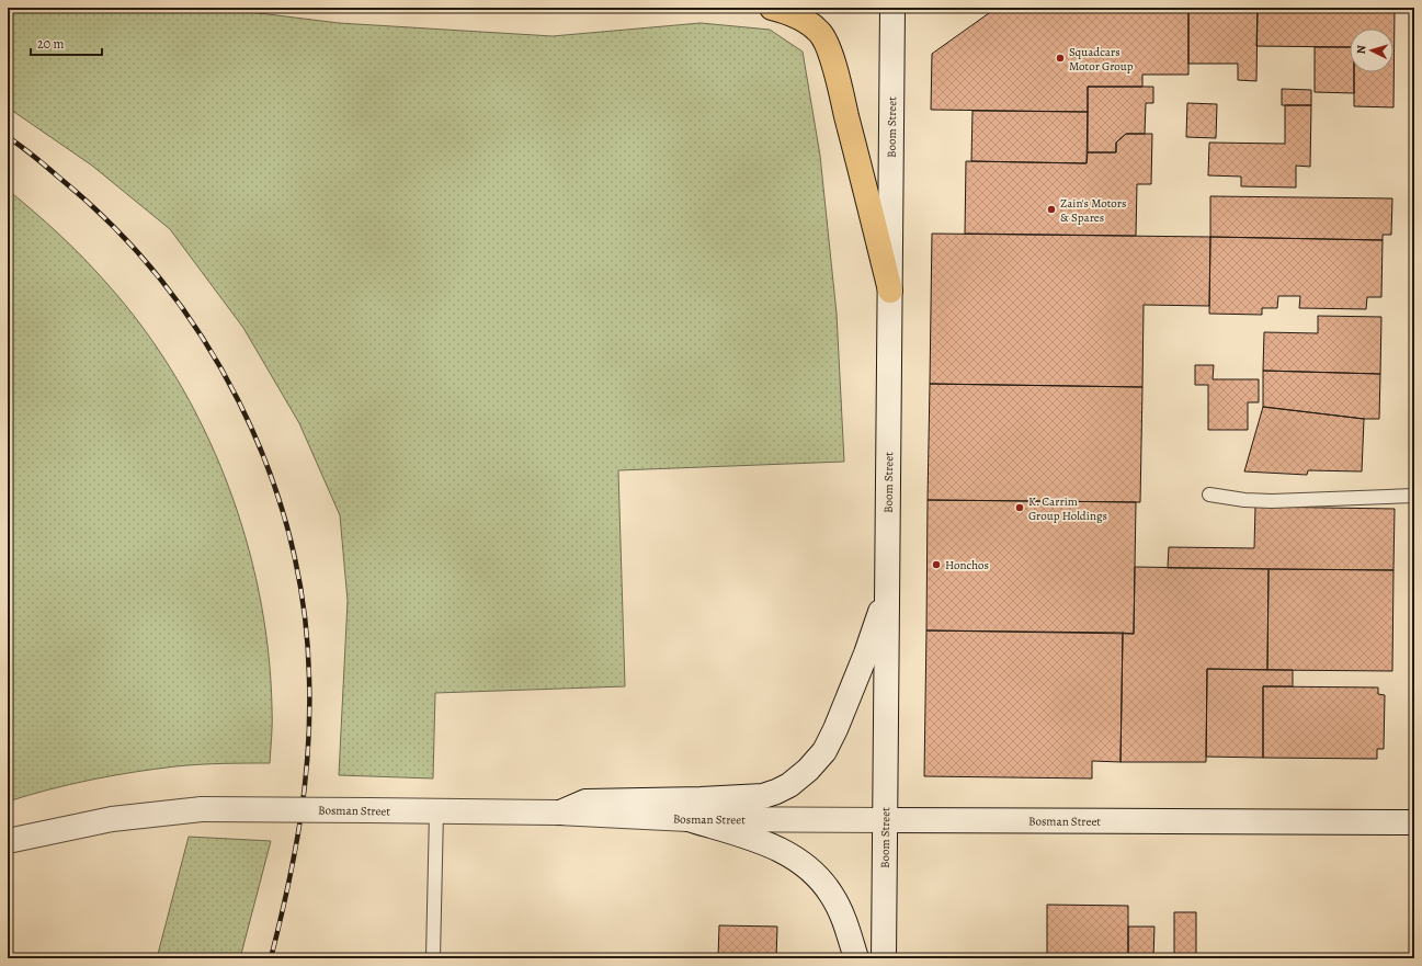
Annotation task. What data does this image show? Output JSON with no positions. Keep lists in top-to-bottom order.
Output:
{
  "streets": {
    "main road": ["Boom Street", "Bosman Street"]
  },
  "crossings": [
    ["Boom Street", "Bosman Street"]
  ],
  "places": [
    "Squadcars Motor Group",
    "Zain's Motors & Spares",
    "K. Carrim Group Holdings",
    "Honchos"
  ],
  "scale_bar": "20 m",
  "north": "left"
}
